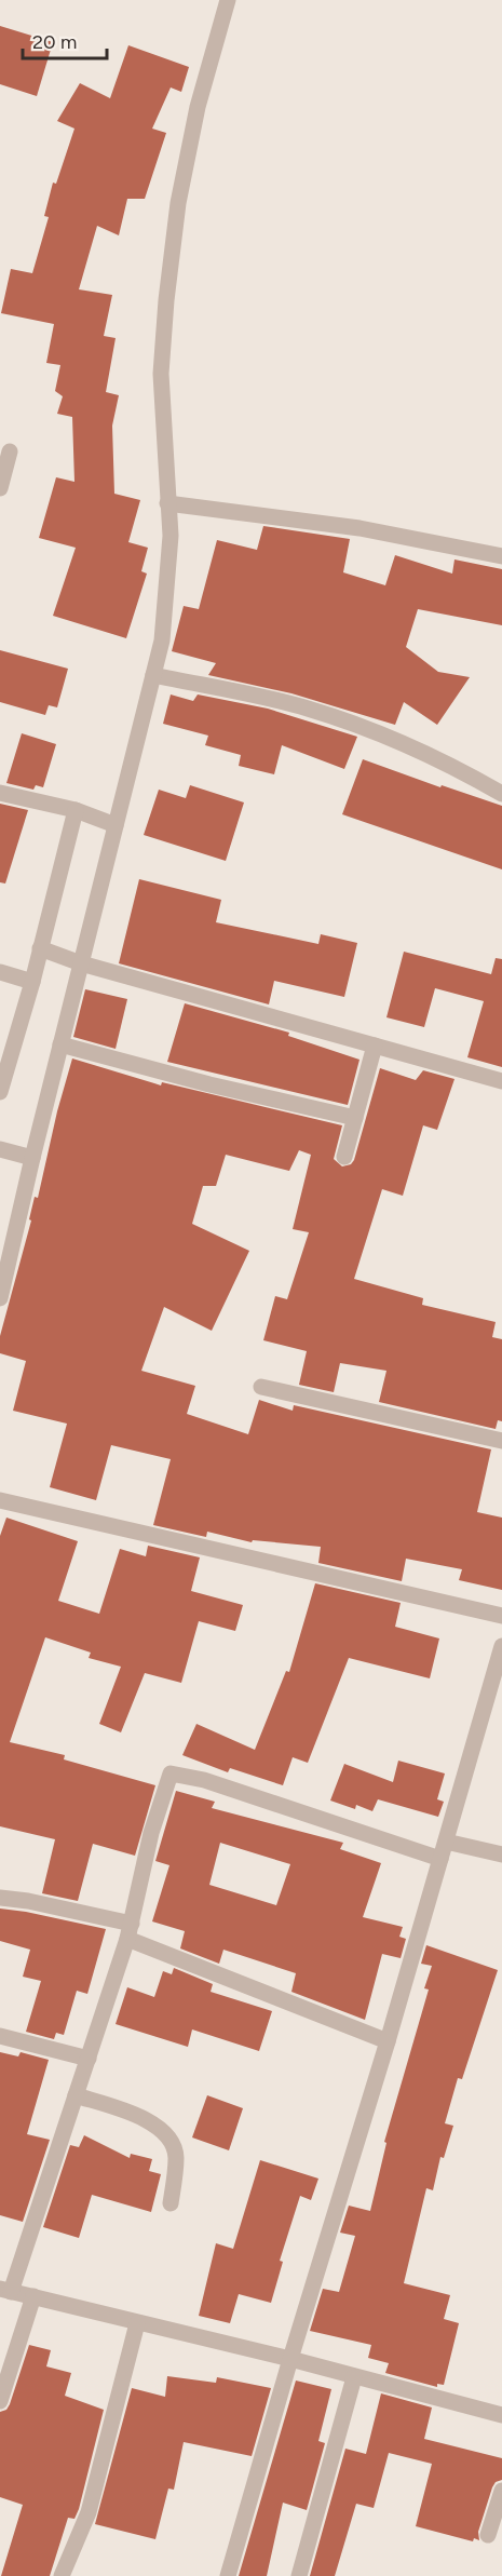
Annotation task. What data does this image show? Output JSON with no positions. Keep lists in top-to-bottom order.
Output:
{
  "scale_bar": "20 m"
}
